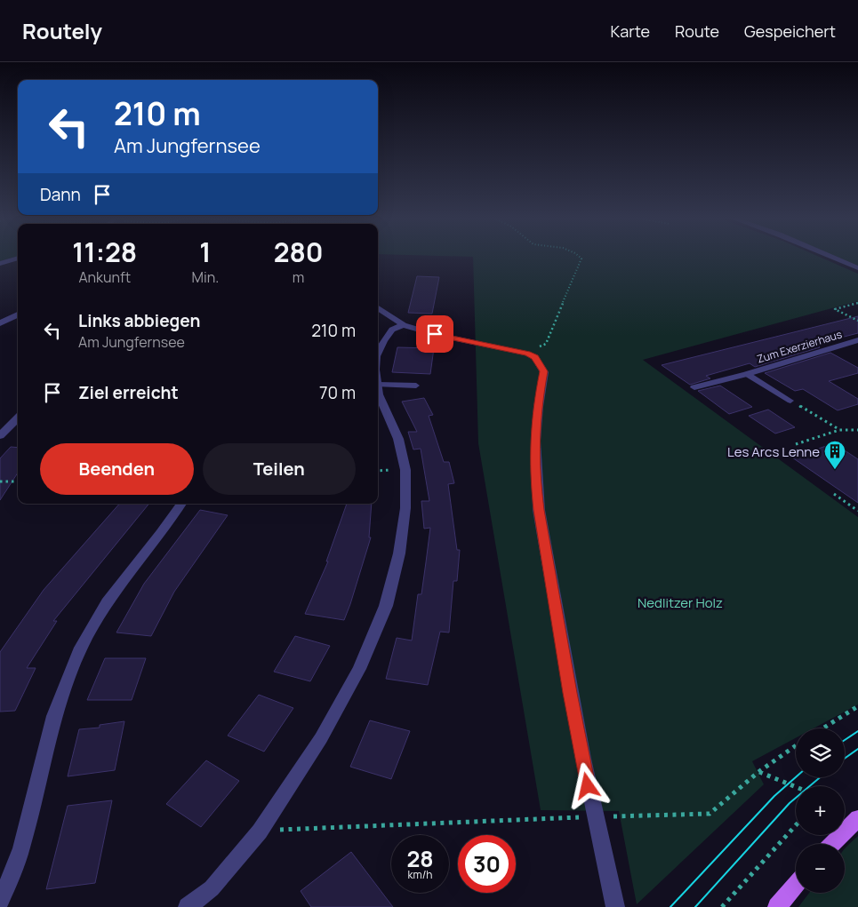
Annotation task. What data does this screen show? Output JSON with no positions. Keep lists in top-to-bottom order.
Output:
{
  "streets": {
    "street": ["Zum Exerzierhaus"]
  },
  "parks": ["Nedlitzer Holz"],
  "places": {
    "building": ["Les Arcs Lenne"]
  },
  "page": {
    "header": "Routely",
    "nav": ["Karte", "Route", "Gespeichert"],
    "turn": ["210 m", "Am Jungfernsee"],
    "then": "Dann",
    "eta": [
      "11:28",
      "Ankunft",
      "1",
      "Min.",
      "280",
      "m"
    ],
    "list": [
      {
        "name": "Links abbiegen",
        "note": "Am Jungfernsee",
        "value": "210 m"
      },
      {
        "name": "Ziel erreicht",
        "value": "70 m"
      }
    ],
    "buttons": ["Beenden", "Teilen"],
    "map_buttons": ["+", "−"],
    "speed": "28 km/h",
    "limit": "30"
  }
}
